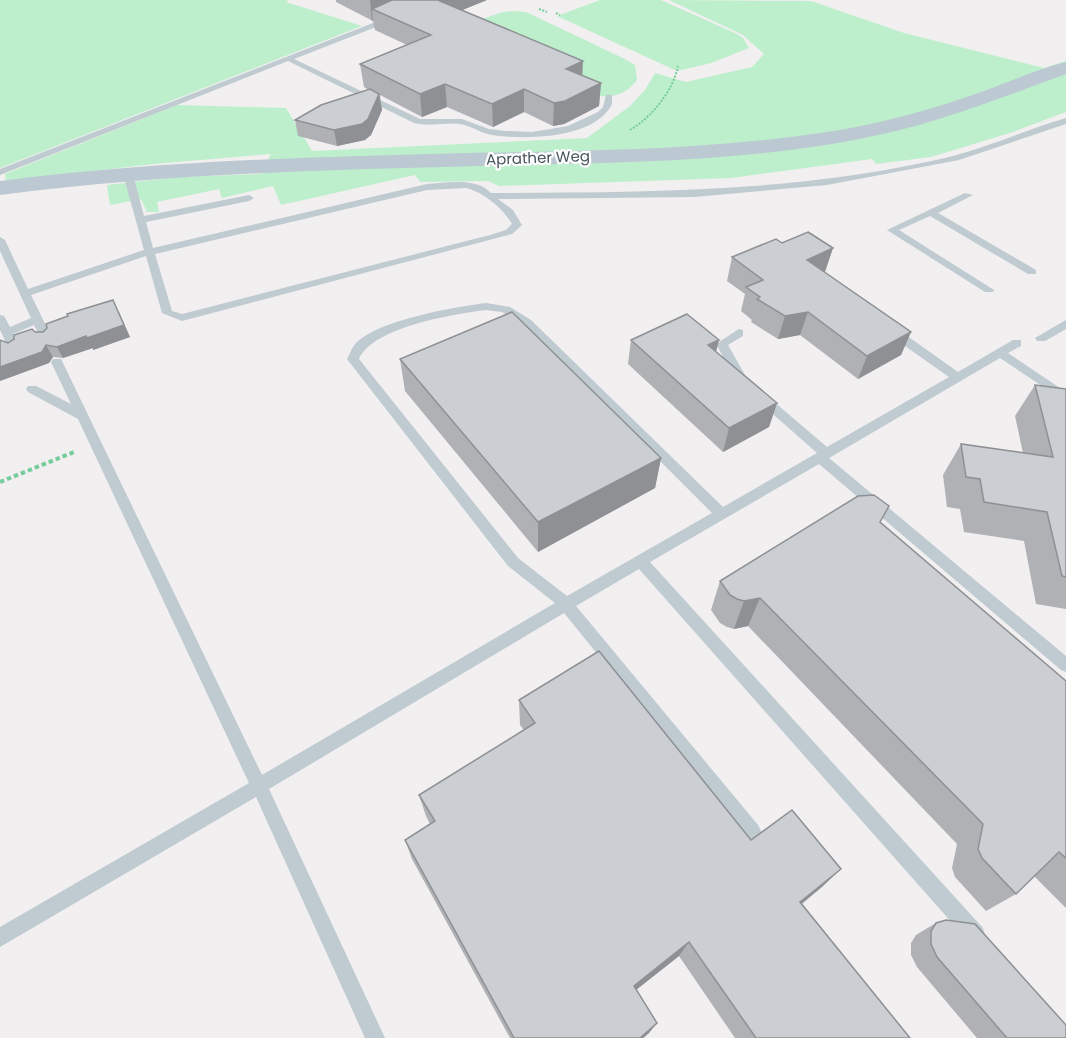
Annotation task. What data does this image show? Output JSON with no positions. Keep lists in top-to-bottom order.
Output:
{
  "streets": {
    "street": ["Aprather Weg"]
  }
}
